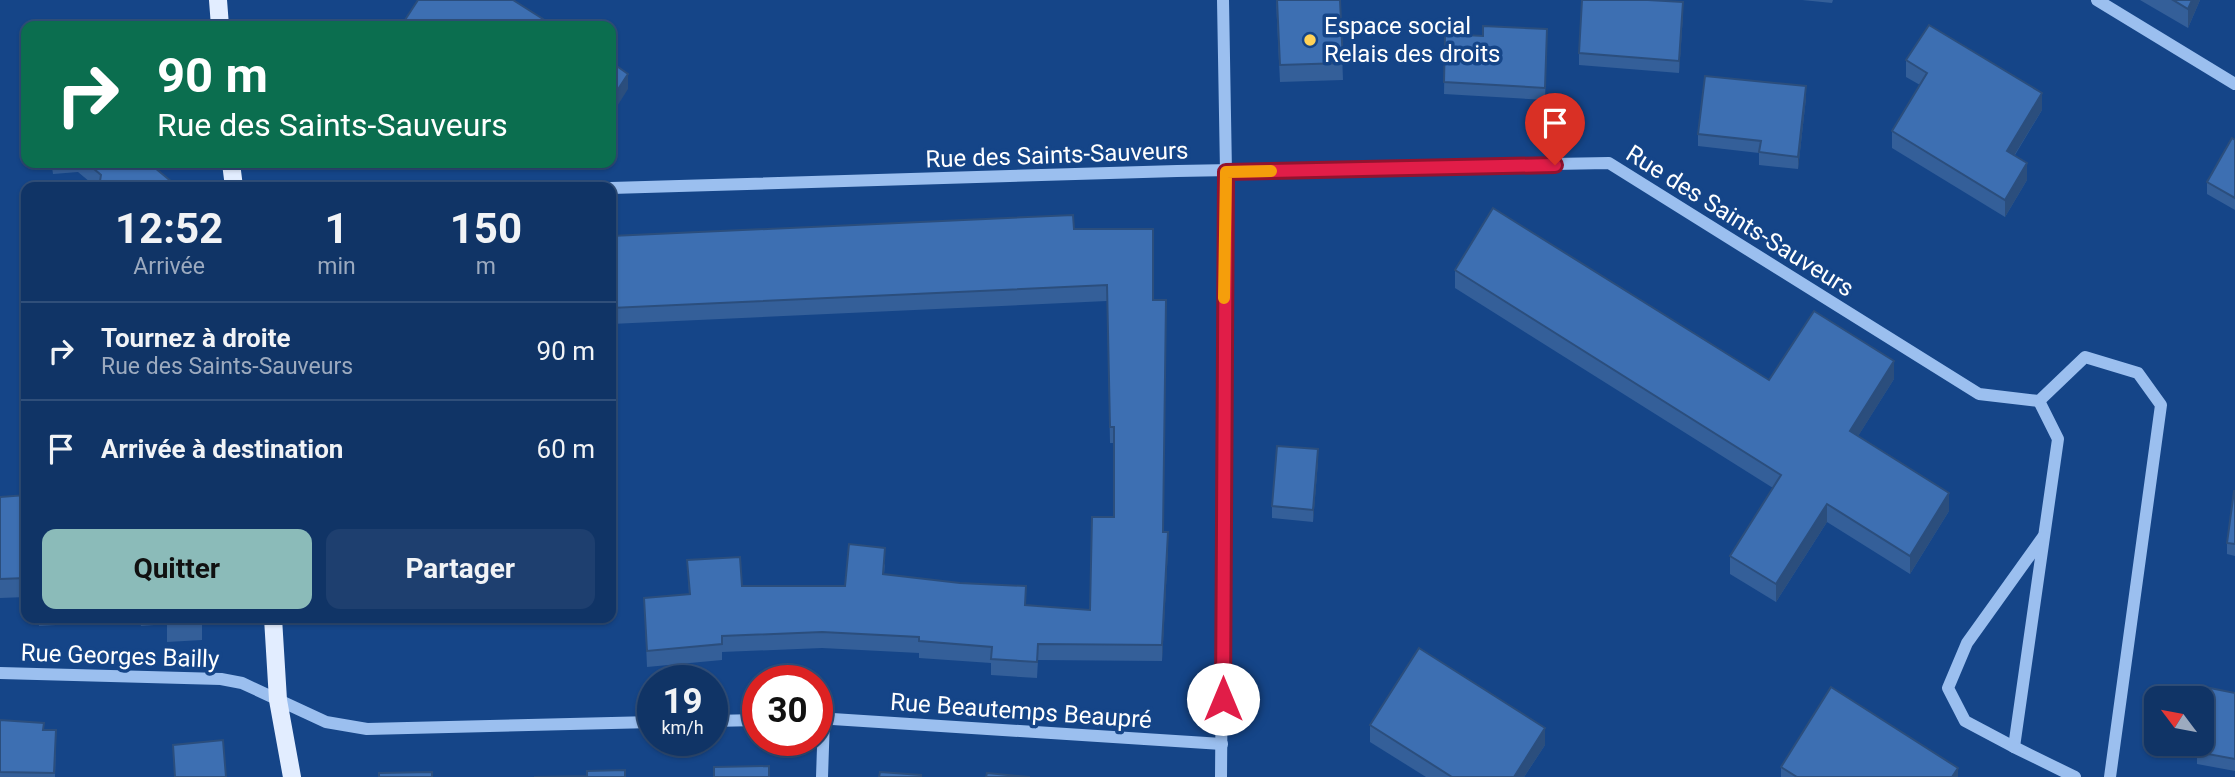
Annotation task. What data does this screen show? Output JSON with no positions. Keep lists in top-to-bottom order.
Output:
{
  "streets": {
    "street": ["Rue des Saints-Sauveurs", "Rue Georges Bailly", "Rue Beautemps Beaupré"]
  },
  "places": ["Espace social Relais des droits"],
  "north": "top left",
  "page": {
    "turn": ["90 m", "Rue des Saints-Sauveurs"],
    "eta": [
      "12:52",
      "Arrivée",
      "1",
      "min",
      "150",
      "m"
    ],
    "list": [
      {
        "name": "Tournez à droite",
        "note": "Rue des Saints-Sauveurs",
        "value": "90 m"
      },
      {
        "name": "Arrivée à destination",
        "value": "60 m"
      }
    ],
    "buttons": ["Quitter", "Partager"],
    "speed": "19 km/h",
    "limit": "30"
  }
}
